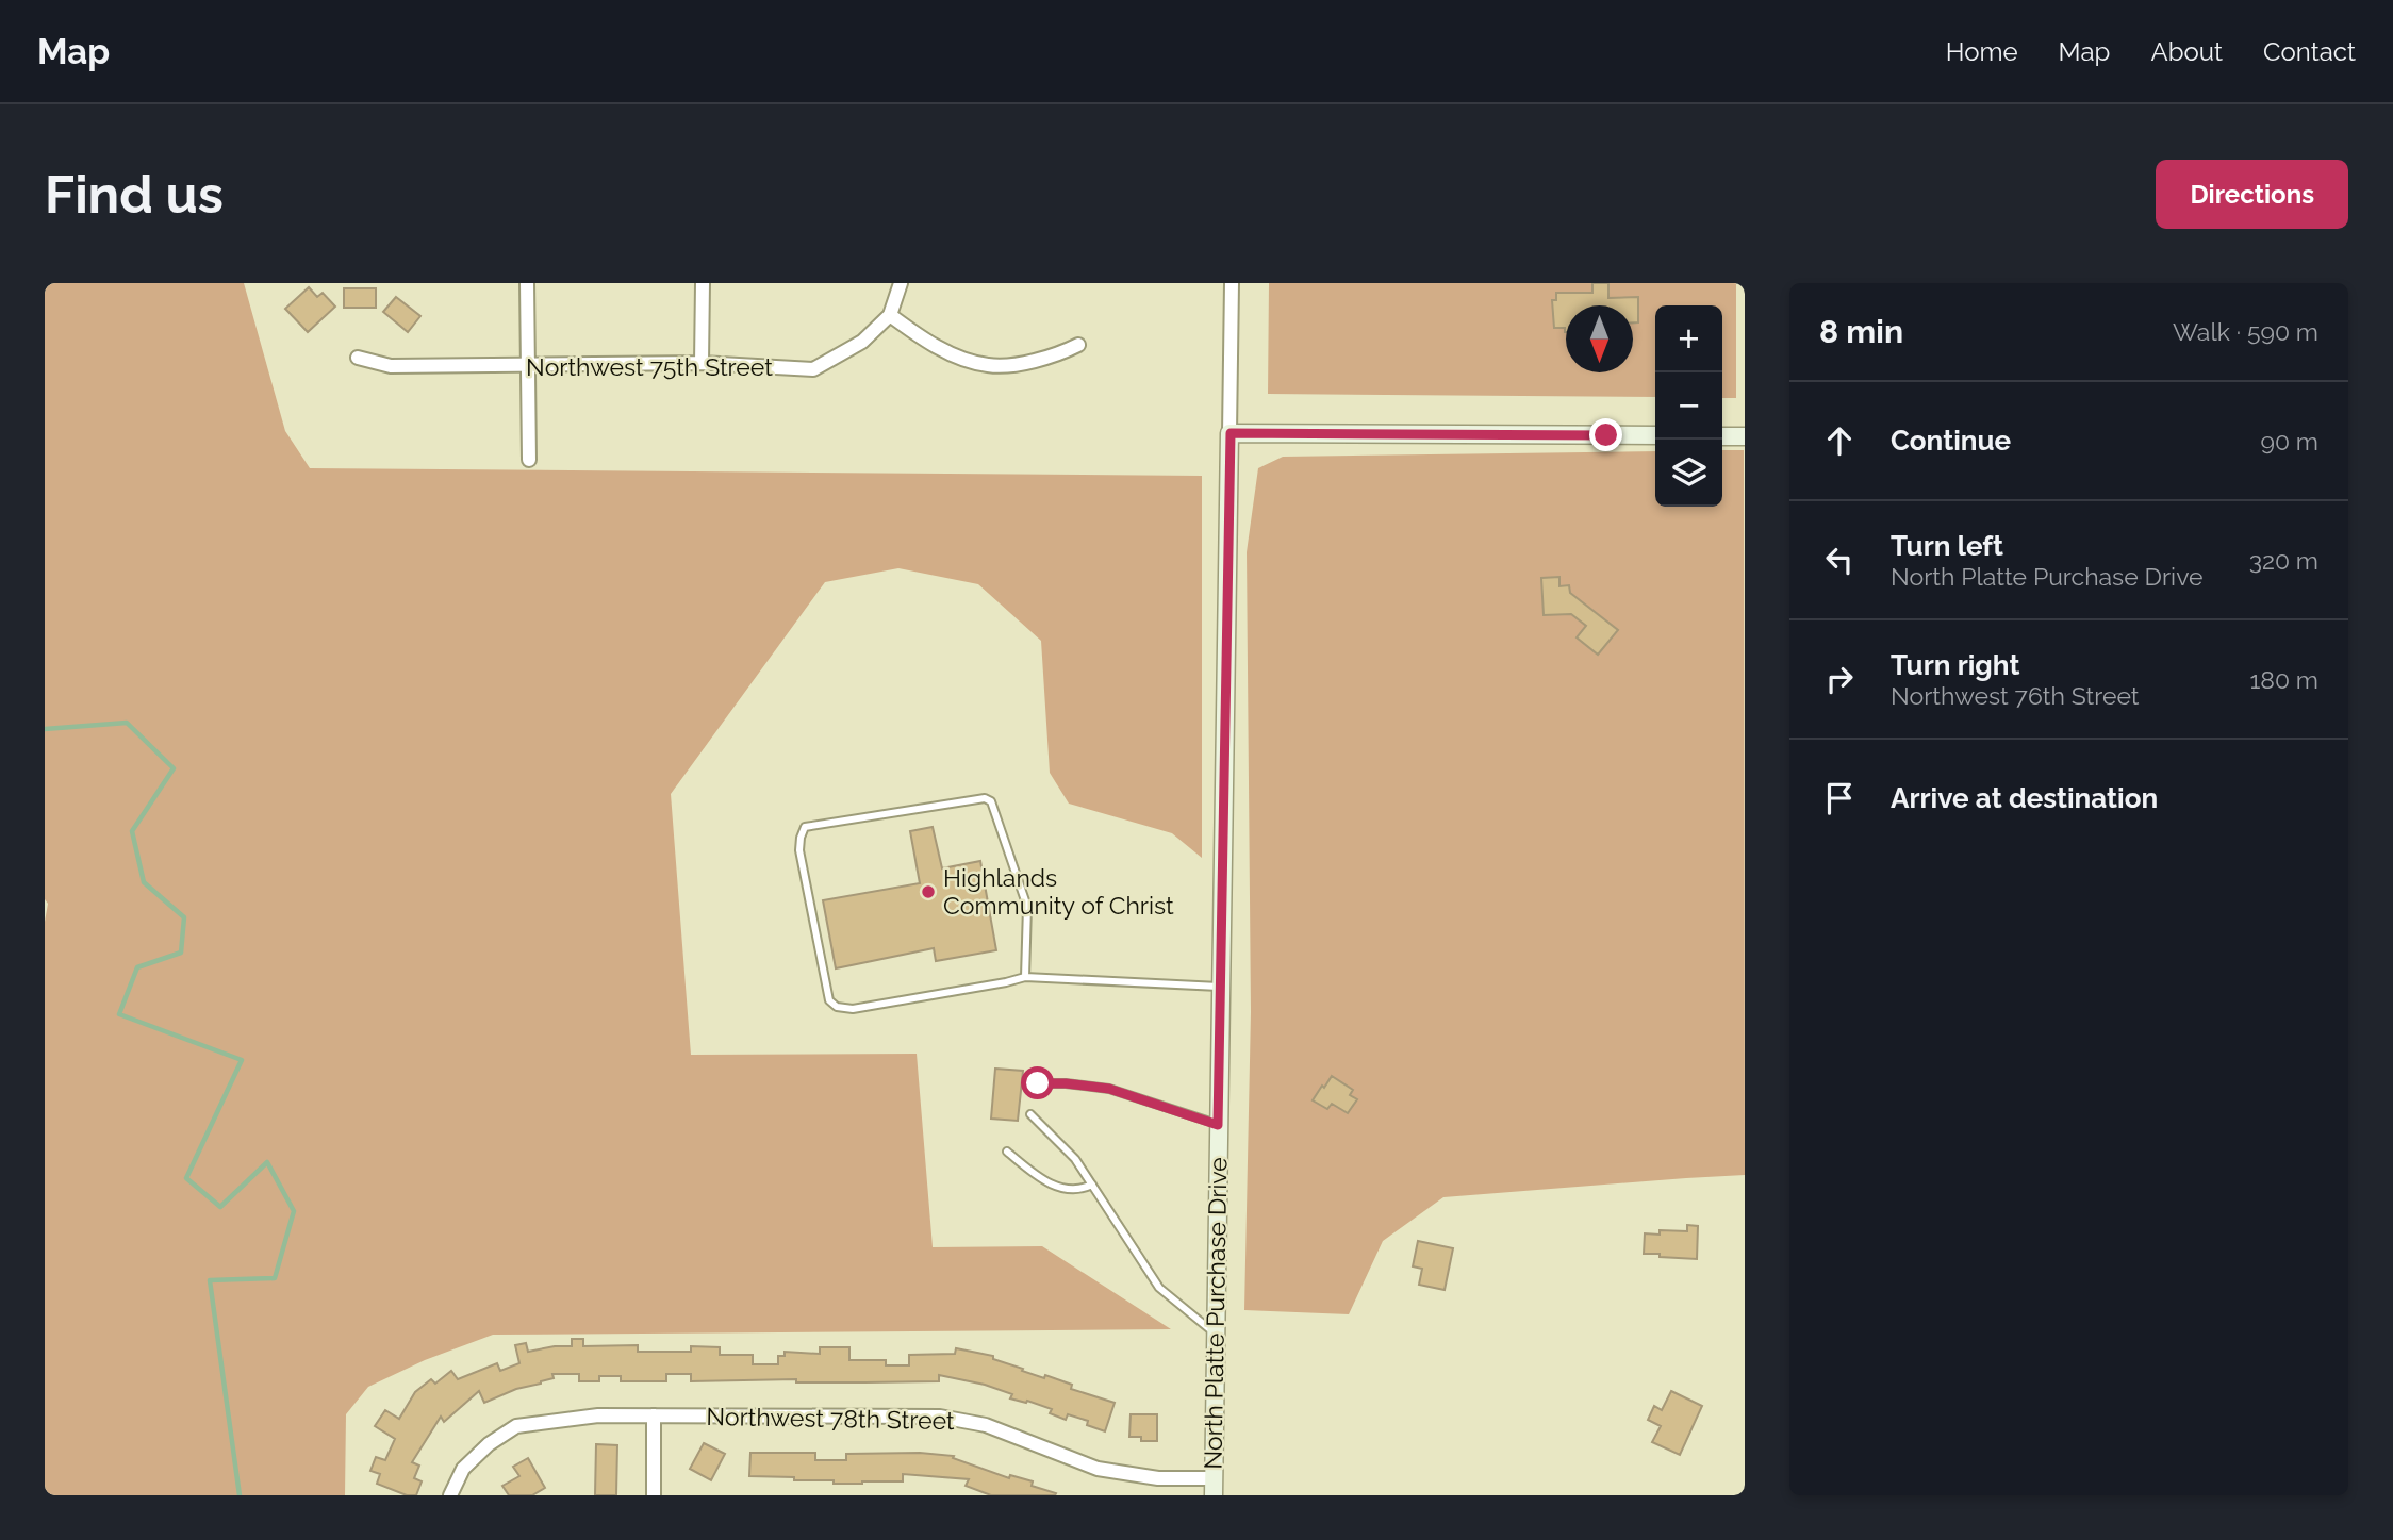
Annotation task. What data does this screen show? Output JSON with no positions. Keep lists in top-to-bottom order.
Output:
{
  "streets": {
    "street": ["Northwest 75th Street", "North Platte Purchase Drive", "Northwest 78th Street"]
  },
  "crossings": [
    ["North Platte Purchase Drive", "Northwest 78th Street"]
  ],
  "places": ["Highlands Community of Christ"],
  "north": "bottom",
  "page": {
    "header": "Map",
    "nav": [
      "Home",
      "Map",
      "About",
      "Contact"
    ],
    "buttons": "Directions",
    "title": "Find us",
    "heading": ["8 min", "Walk · 590 m"],
    "map_buttons": ["+", "−"],
    "list": [
      ["Continue", "90 m"],
      ["Turn left", "North Platte Purchase Drive", "320 m"],
      ["Turn right", "Northwest 76th Street", "180 m"],
      "Arrive at destination"
    ]
  }
}
